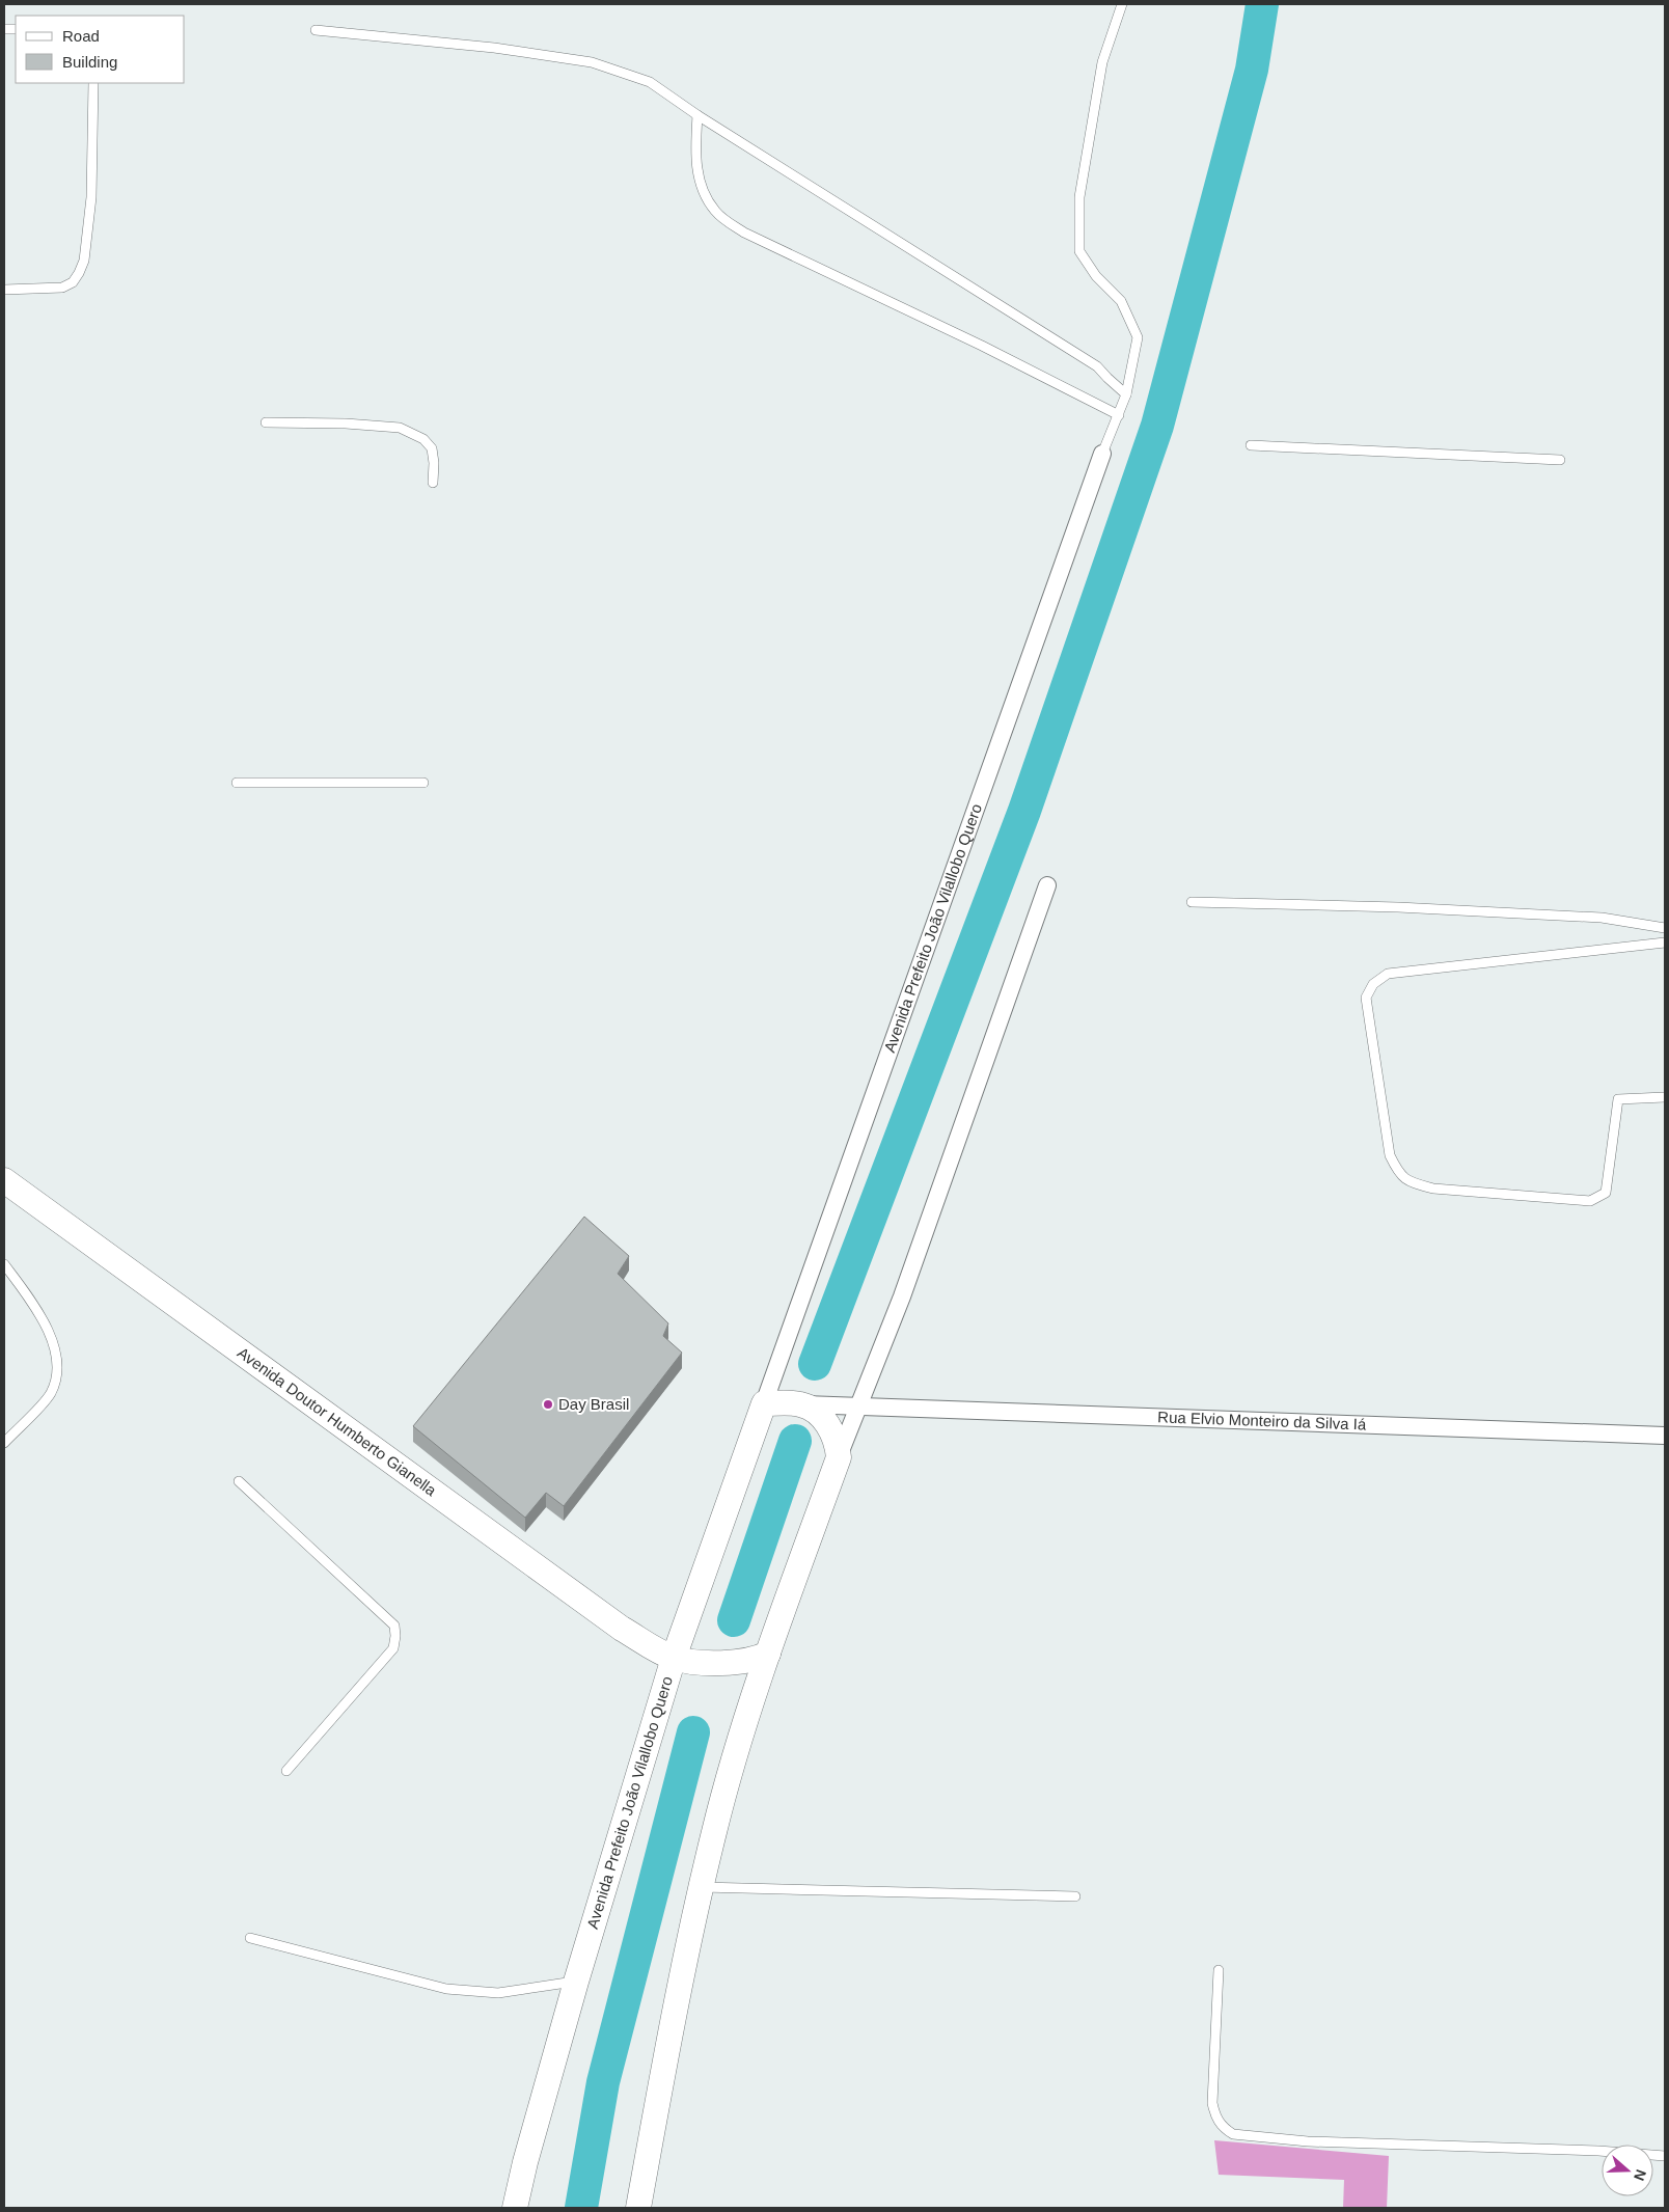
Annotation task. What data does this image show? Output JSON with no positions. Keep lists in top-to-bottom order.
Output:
{
  "streets": {
    "main road": ["Avenida Prefeito João Vilallobo Quero", "Avenida Doutor Humberto Gianella"],
    "street": ["Rua Elvio Monteiro da Silva Iá"]
  },
  "crossings": [
    ["Avenida Prefeito João Vilallobo Quero", "Avenida Doutor Humberto Gianella"]
  ],
  "places": ["Day Brasil"],
  "legend": ["Road", "Building"],
  "north": "right"
}
